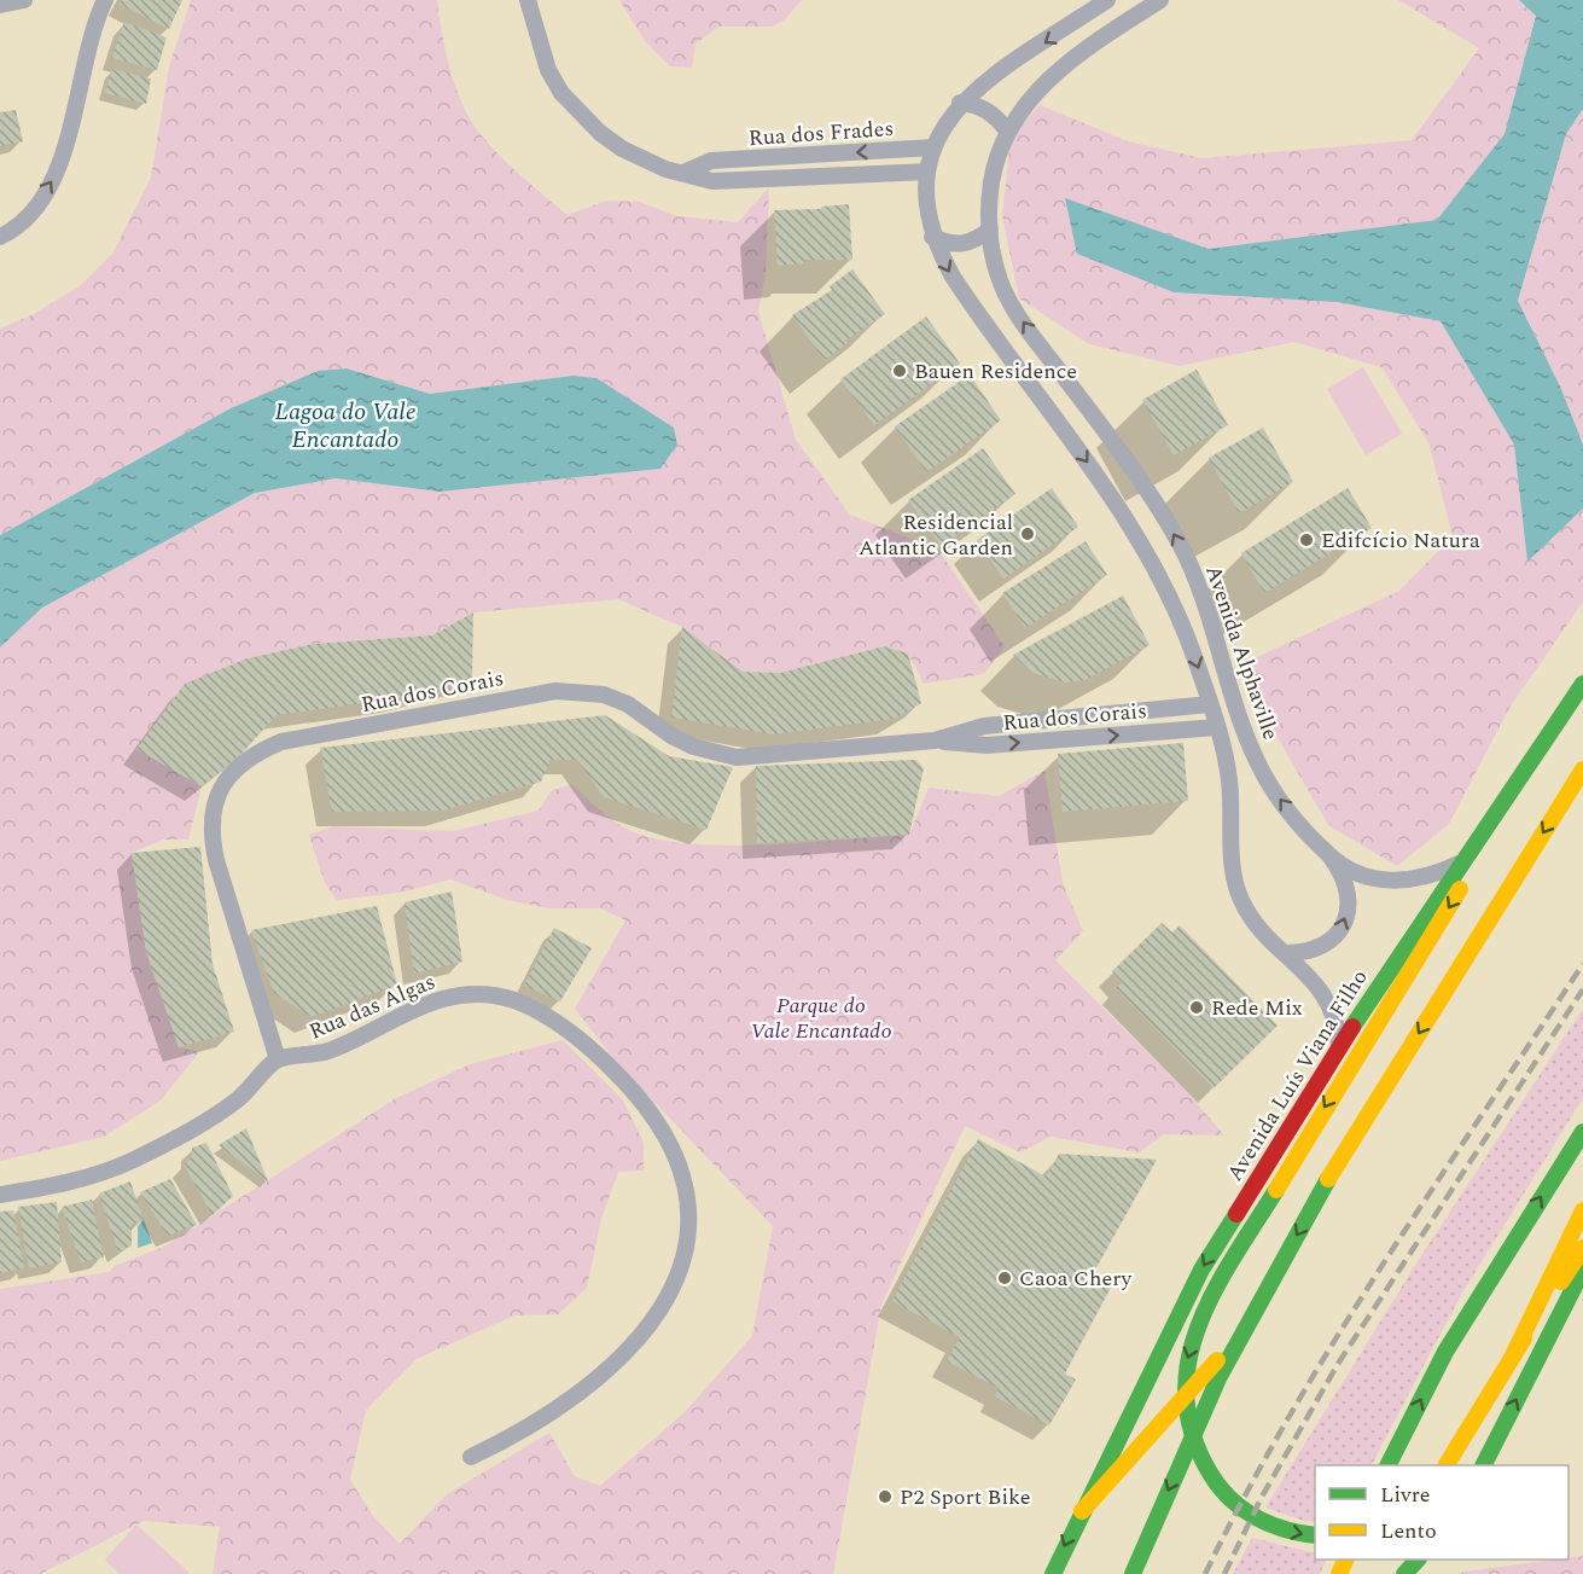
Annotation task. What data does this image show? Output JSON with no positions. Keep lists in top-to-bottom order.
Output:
{
  "streets": {
    "main road": ["Avenida Luís Viana Filho"],
    "street": [
      "Rua dos Frades",
      "Avenida Alphaville",
      "Rua dos Corais",
      "Rua das Algas"
    ]
  },
  "crossings": [
    ["Avenida Alphaville", "Avenida Luís Viana Filho"],
    ["Rua dos Corais", "Rua das Algas"]
  ],
  "water": ["Lagoa do Vale Encantado"],
  "parks": ["Parque do Vale Encantado"],
  "places": [
    "Bauen Residence",
    "Residencial Atlantic Garden",
    "Edifcício Natura",
    "Rede Mix",
    "Caoa Chery",
    "P2 Sport Bike"
  ],
  "legend": ["Livre", "Lento"]
}
